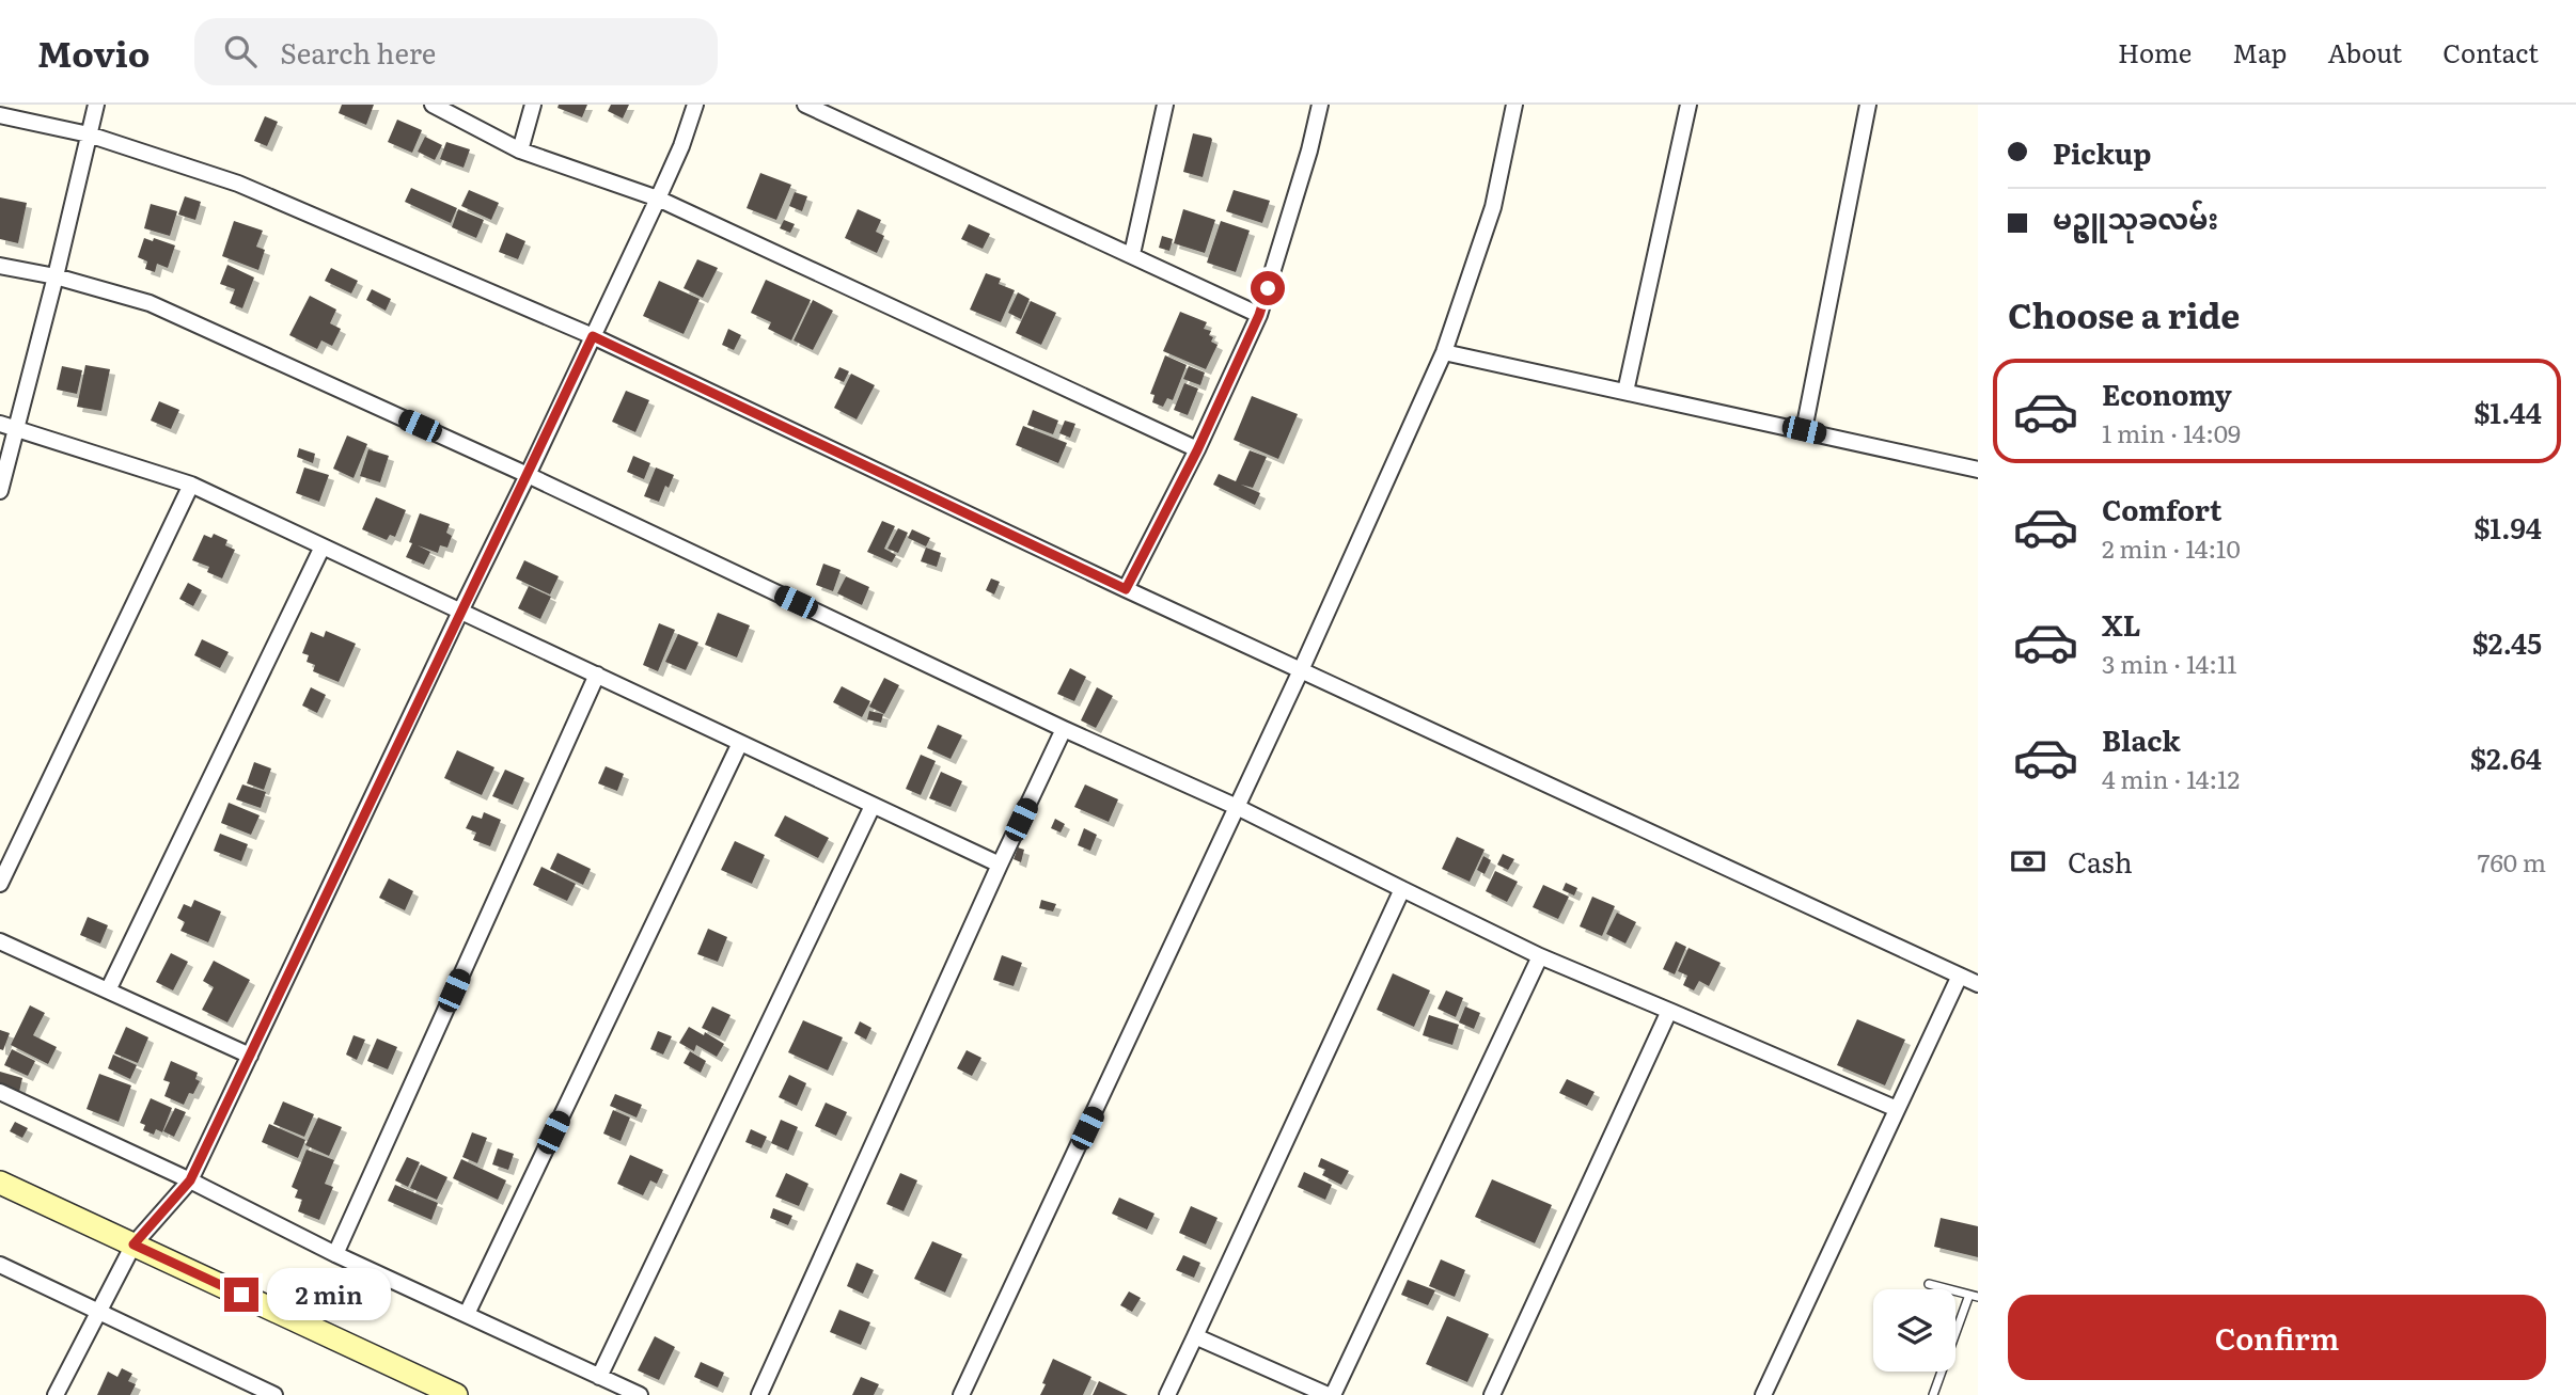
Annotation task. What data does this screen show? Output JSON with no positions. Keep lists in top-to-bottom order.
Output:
{
  "page": {
    "header": "Movio",
    "search": "Search here",
    "nav": [
      "Home",
      "Map",
      "About",
      "Contact"
    ],
    "banner": ["Pickup", "မဥ္ဇူသုခလမ်း"],
    "heading": "Choose a ride",
    "list": [
      {
        "name": "Economy",
        "note": "1 min · 14:09",
        "value": "$1.44"
      },
      {
        "name": "Comfort",
        "note": "2 min · 14:10",
        "value": "$1.94"
      },
      {
        "name": "XL",
        "note": "3 min · 14:11",
        "value": "$2.45"
      },
      {
        "name": "Black",
        "note": "4 min · 14:12",
        "value": "$2.64"
      }
    ],
    "pay": ["Cash", "760 m"],
    "bubble": "2 min",
    "buttons": "Confirm"
  }
}
